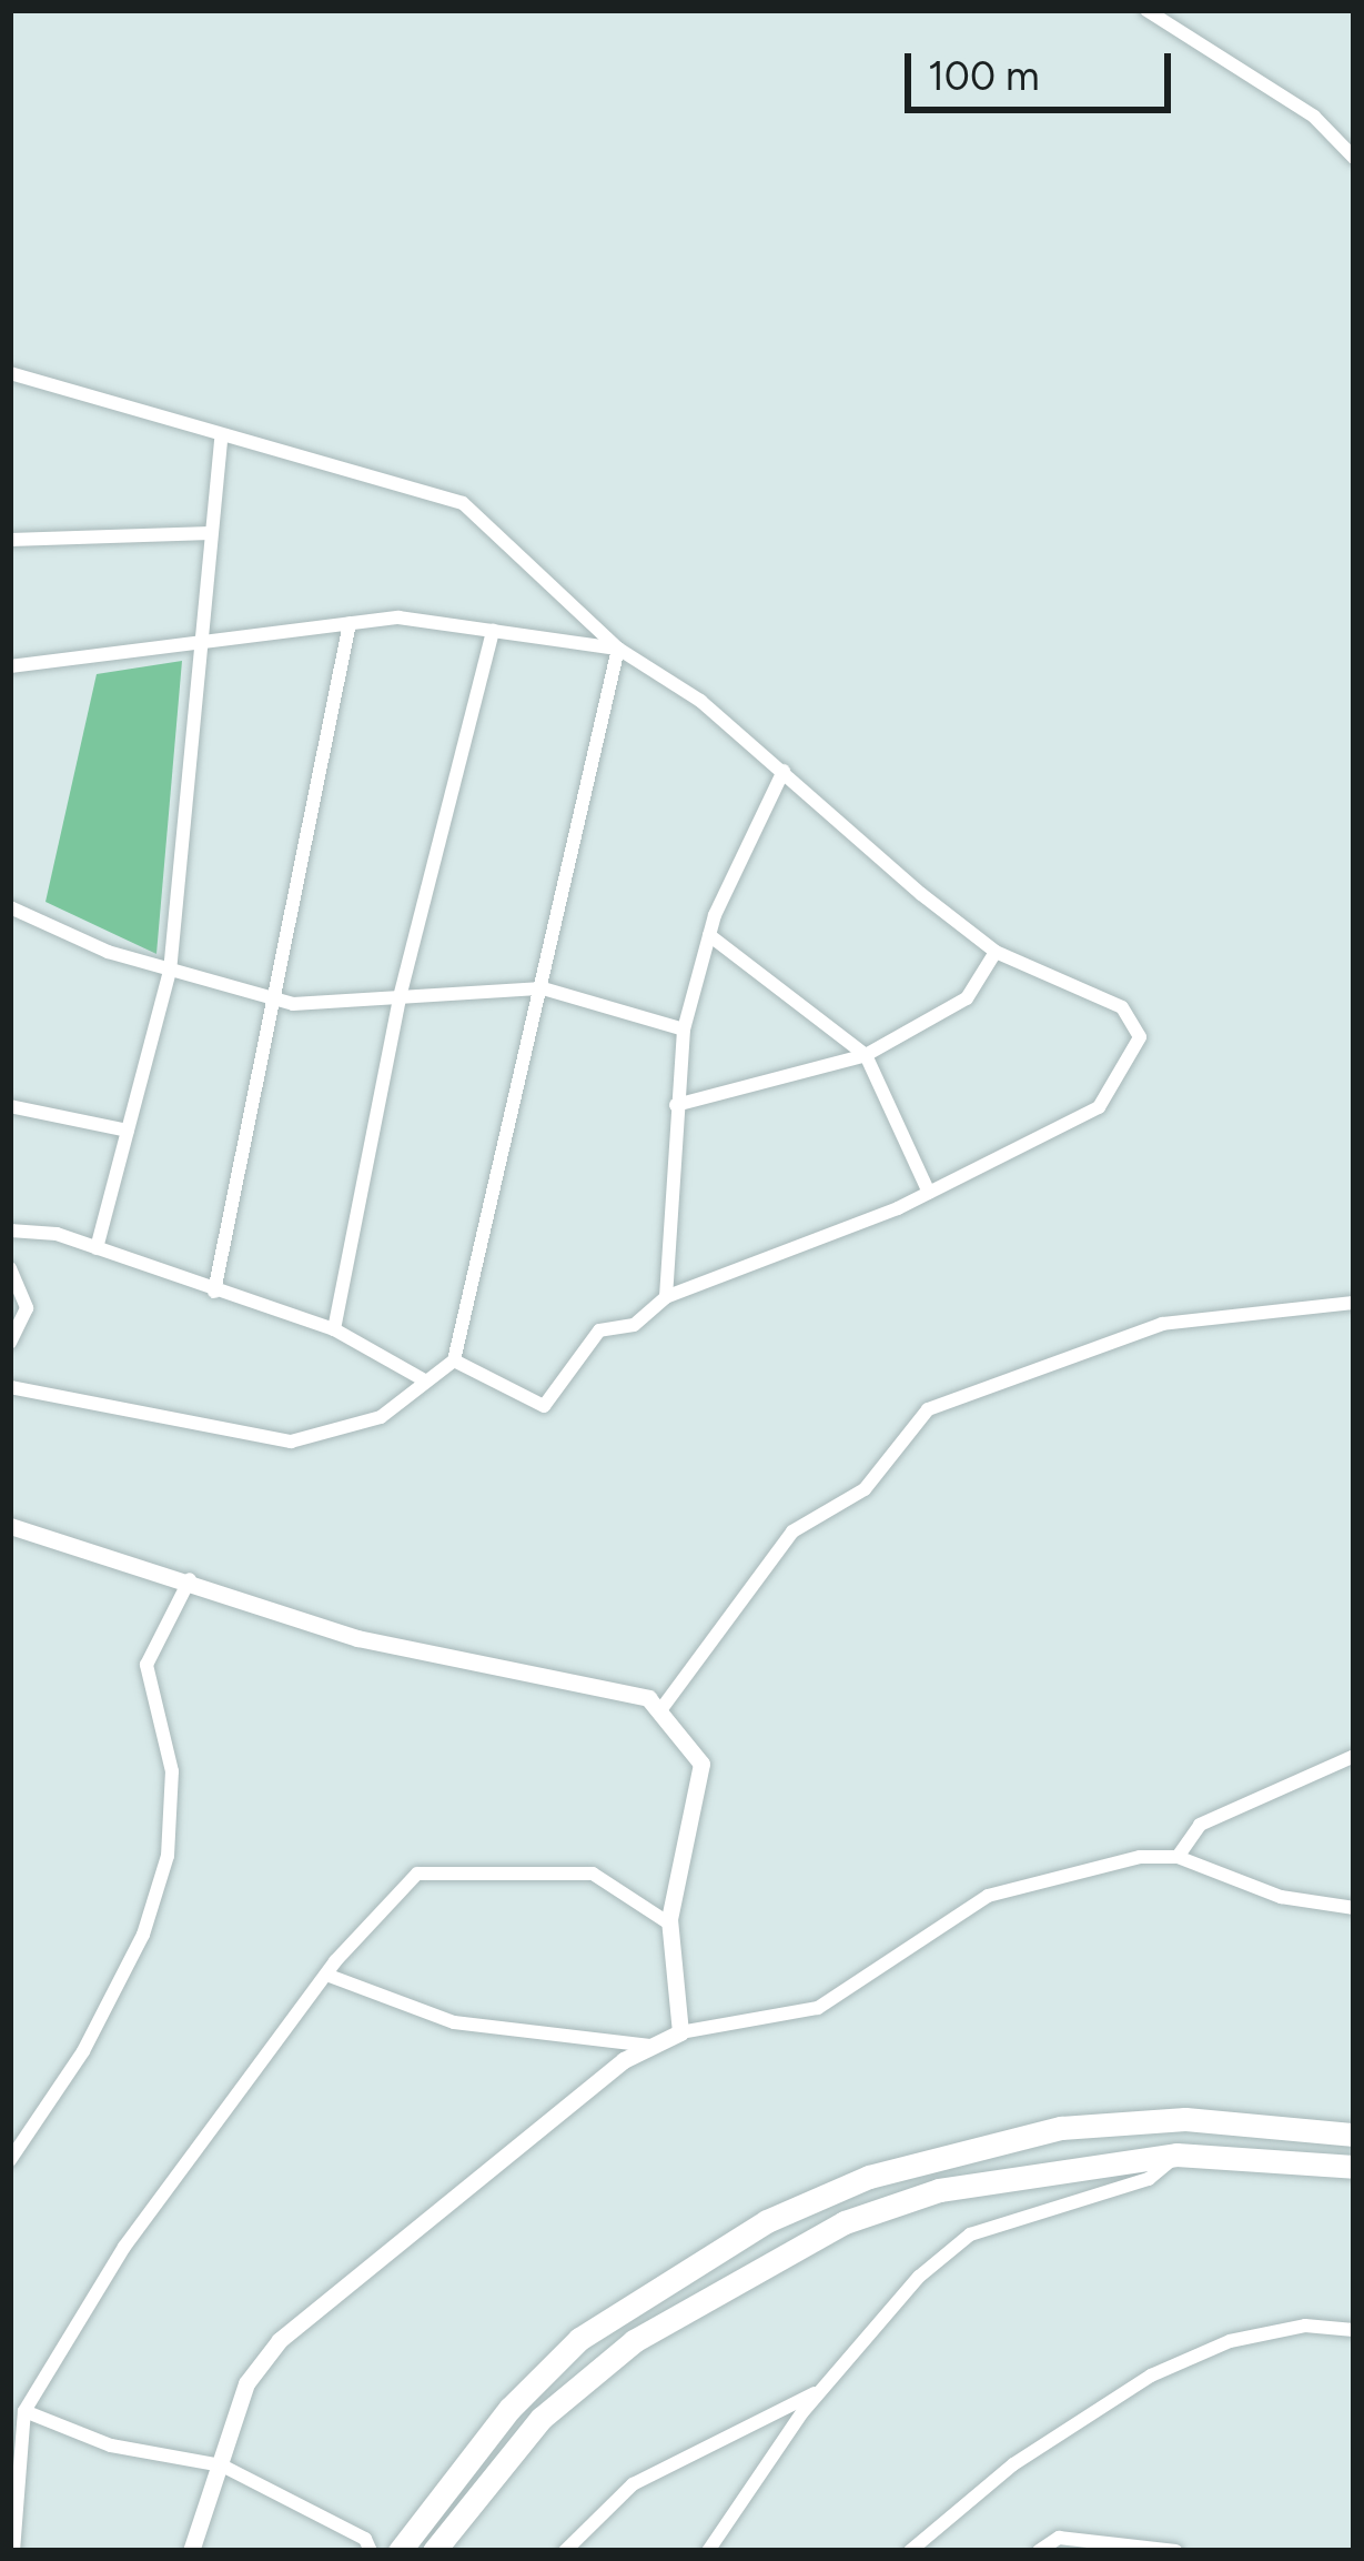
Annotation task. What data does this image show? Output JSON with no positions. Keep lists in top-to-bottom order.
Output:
{
  "scale_bar": "100 m"
}
